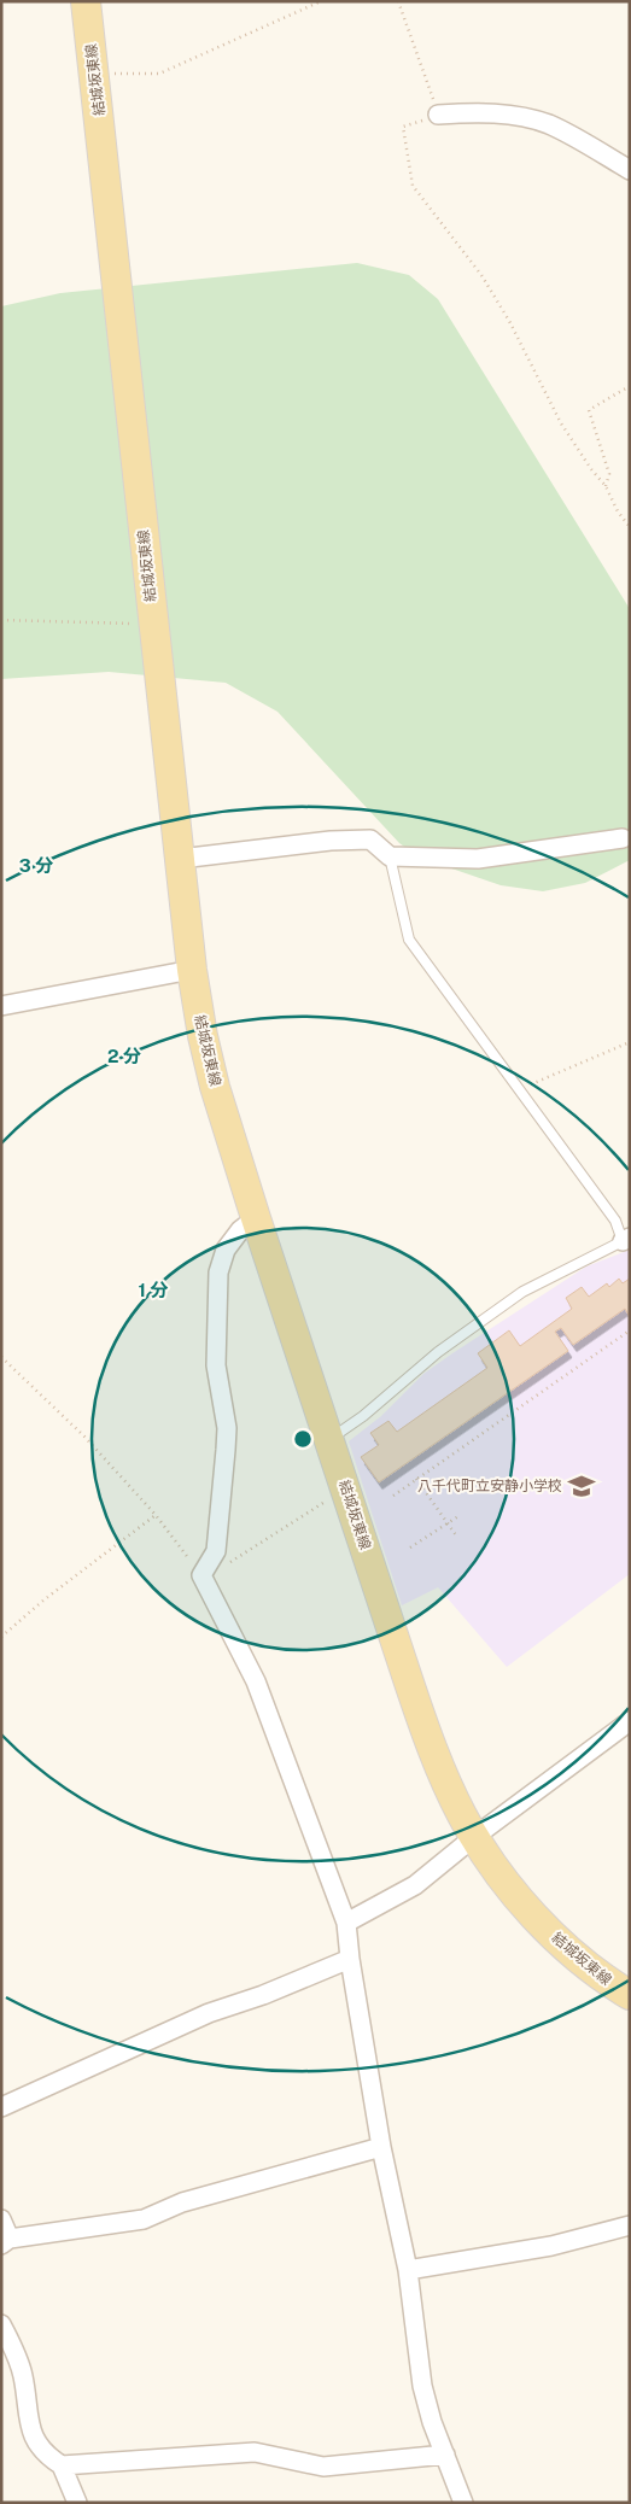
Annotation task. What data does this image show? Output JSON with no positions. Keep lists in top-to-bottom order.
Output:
{
  "streets": {
    "main road": ["結城坂東線"]
  },
  "places": {
    "school or university": ["八千代町立安静小学校"]
  },
  "rings": ["3 分", "2 分", "1 分"]
}
